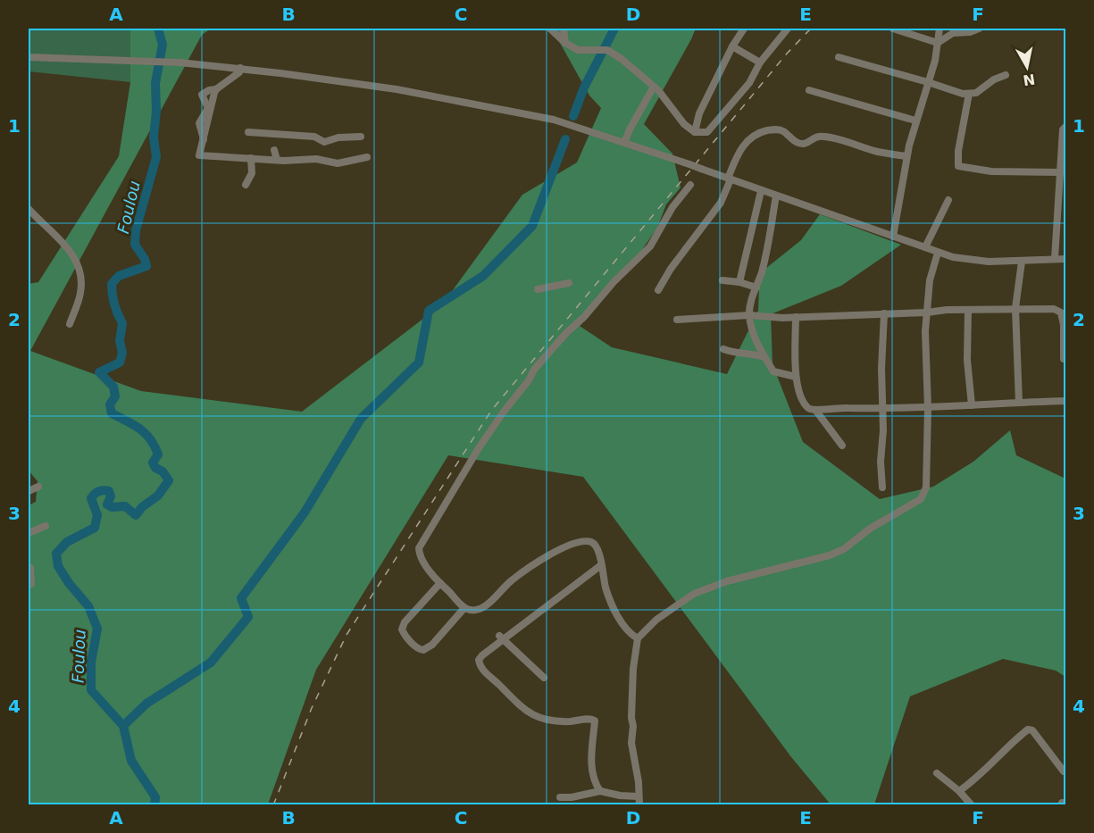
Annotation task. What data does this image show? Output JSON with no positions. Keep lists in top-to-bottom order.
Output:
{
  "water": ["Foulou"],
  "north": "bottom",
  "grid": {
    "columns": [
      "A",
      "B",
      "C",
      "D",
      "E",
      "F"
    ],
    "rows": [
      "1",
      "2",
      "3",
      "4"
    ]
  }
}
